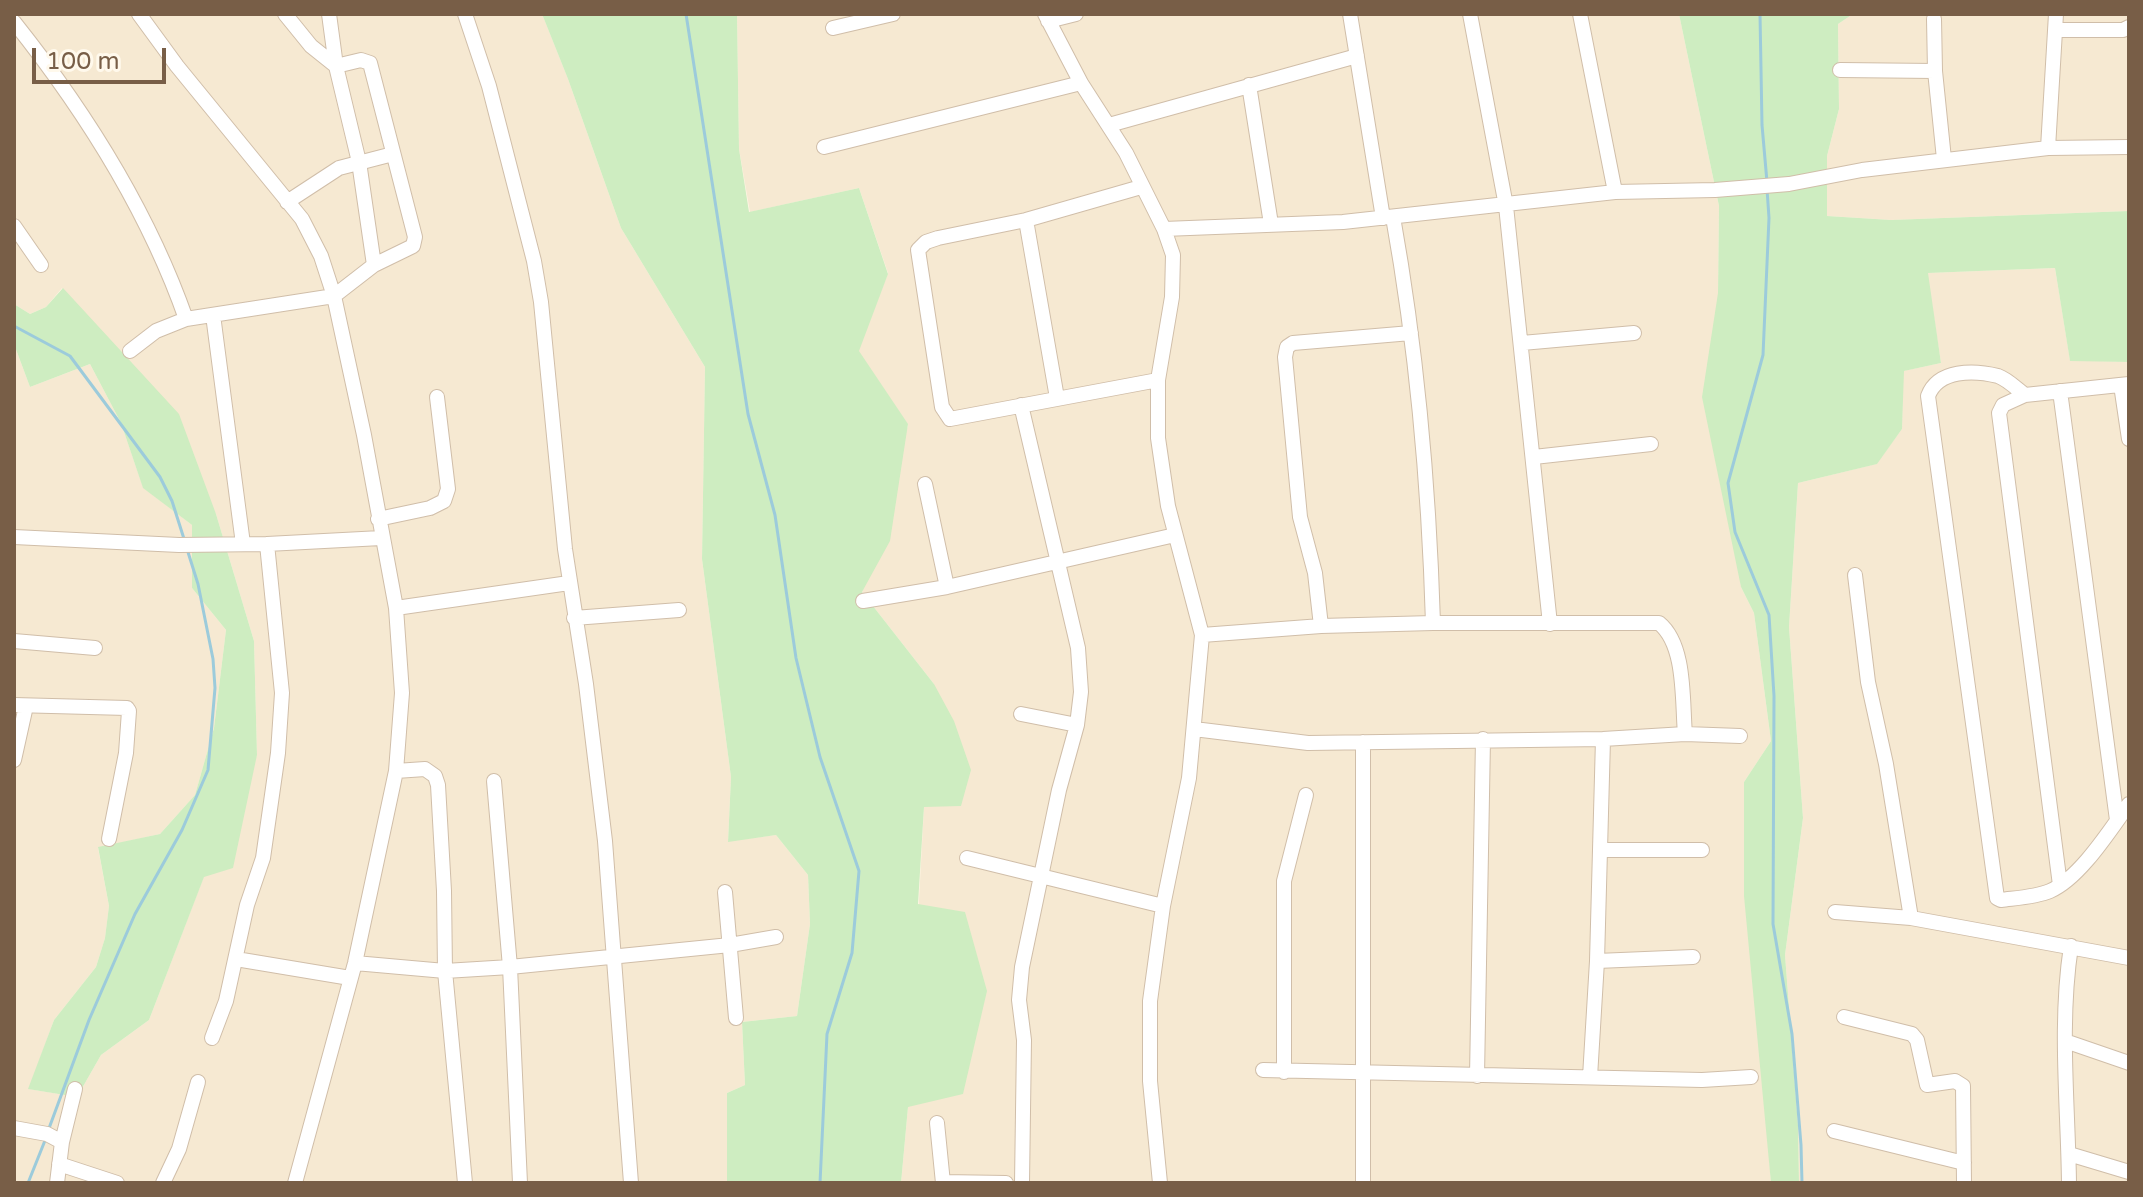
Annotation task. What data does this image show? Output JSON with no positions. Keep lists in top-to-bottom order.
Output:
{
  "scale_bar": "100 m"
}
